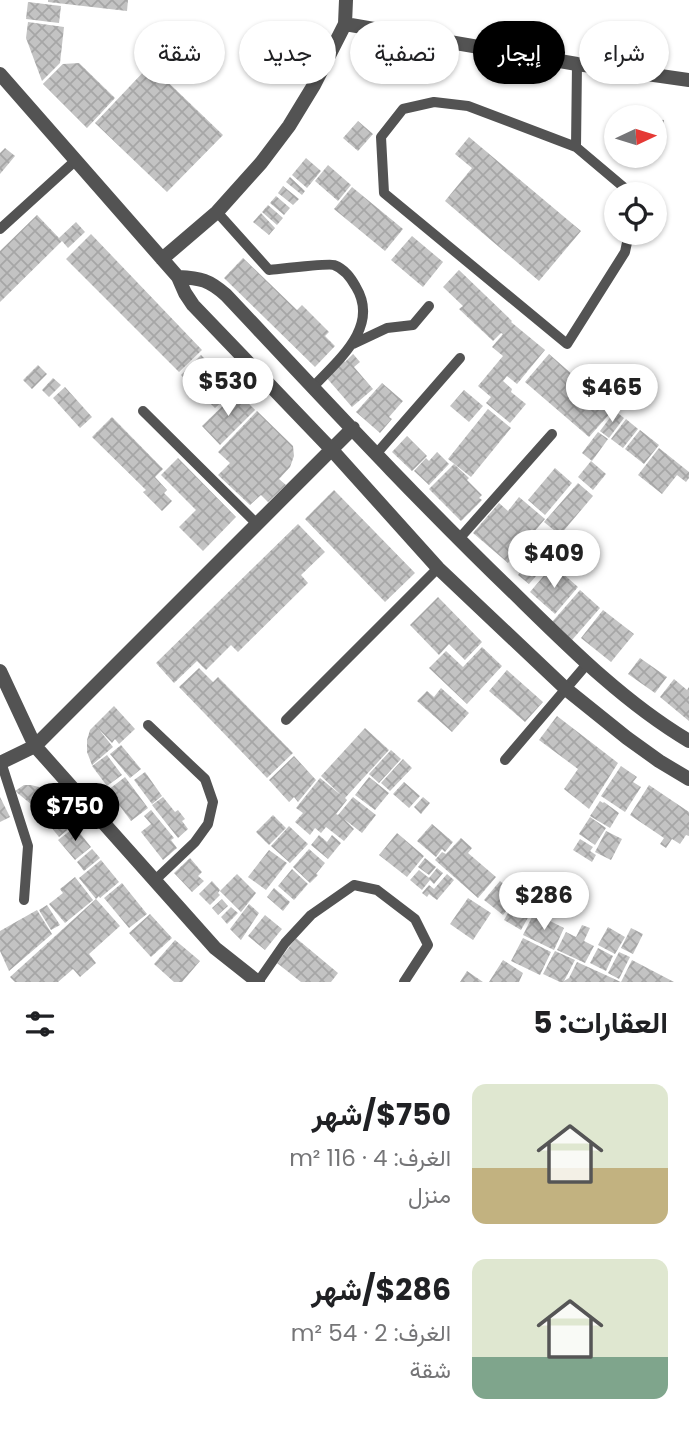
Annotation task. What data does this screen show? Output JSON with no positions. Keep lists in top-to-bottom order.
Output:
{
  "north": "right",
  "page": {
    "chip": [
      "شراء",
      "إيجار",
      "تصفية",
      "جديد",
      "شقة"
    ],
    "price": [
      "$530",
      "$465",
      "$409",
      "$750",
      "$286"
    ],
    "heading": "العقارات: 5",
    "list": [
      {
        "name": "$750/شهر",
        "note": "الغرف: 4 · 116 m² · منزل"
      },
      {
        "name": "$286/شهر",
        "note": "الغرف: 2 · 54 m² · شقة"
      }
    ]
  }
}
